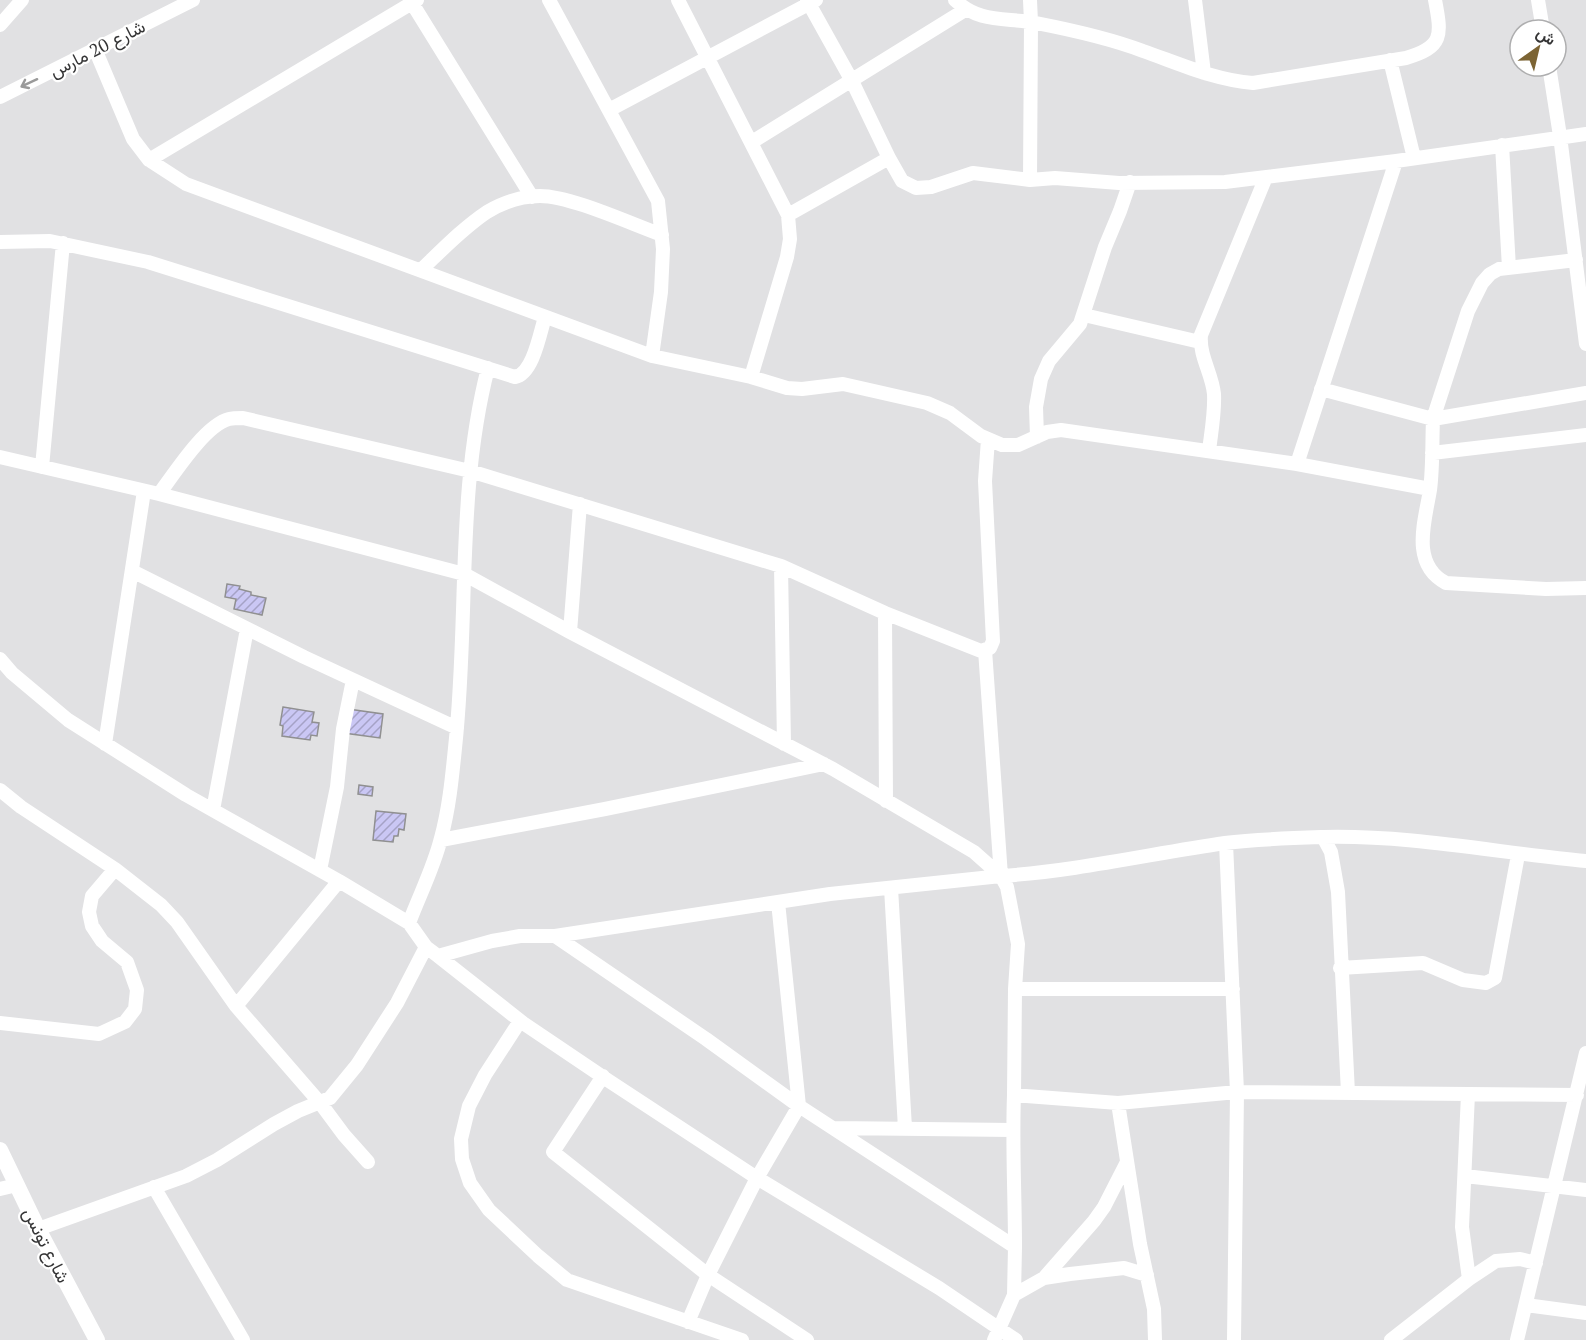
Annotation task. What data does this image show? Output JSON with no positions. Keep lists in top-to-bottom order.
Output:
{
  "streets": {
    "street": ["شارع 20 مارس", "شارع تونس"]
  },
  "north": "top right"
}
